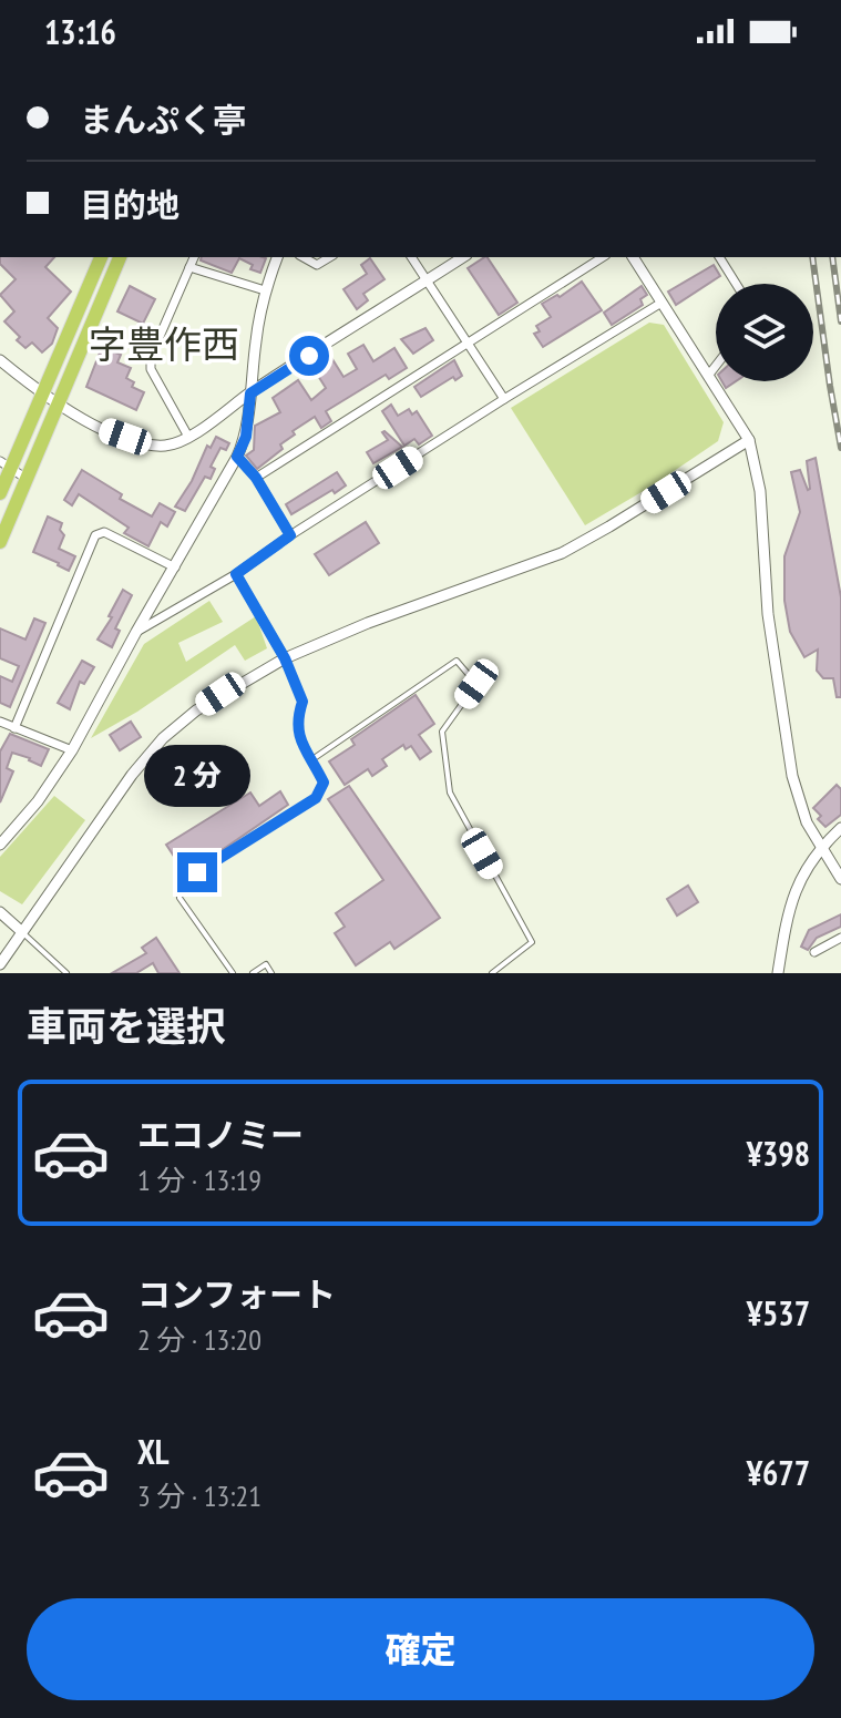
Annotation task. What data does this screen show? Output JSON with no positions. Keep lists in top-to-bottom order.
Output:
{
  "districts": ["字豊作西"],
  "page": {
    "status": "13:16",
    "banner": ["まんぷく亭", "目的地"],
    "bubble": "2 分",
    "heading": "車両を選択",
    "list": [
      {
        "name": "エコノミー",
        "note": "1 分 · 13:19",
        "value": "¥398"
      },
      {
        "name": "コンフォート",
        "note": "2 分 · 13:20",
        "value": "¥537"
      },
      {
        "name": "XL",
        "note": "3 分 · 13:21",
        "value": "¥677"
      }
    ],
    "buttons": "確定"
  }
}
